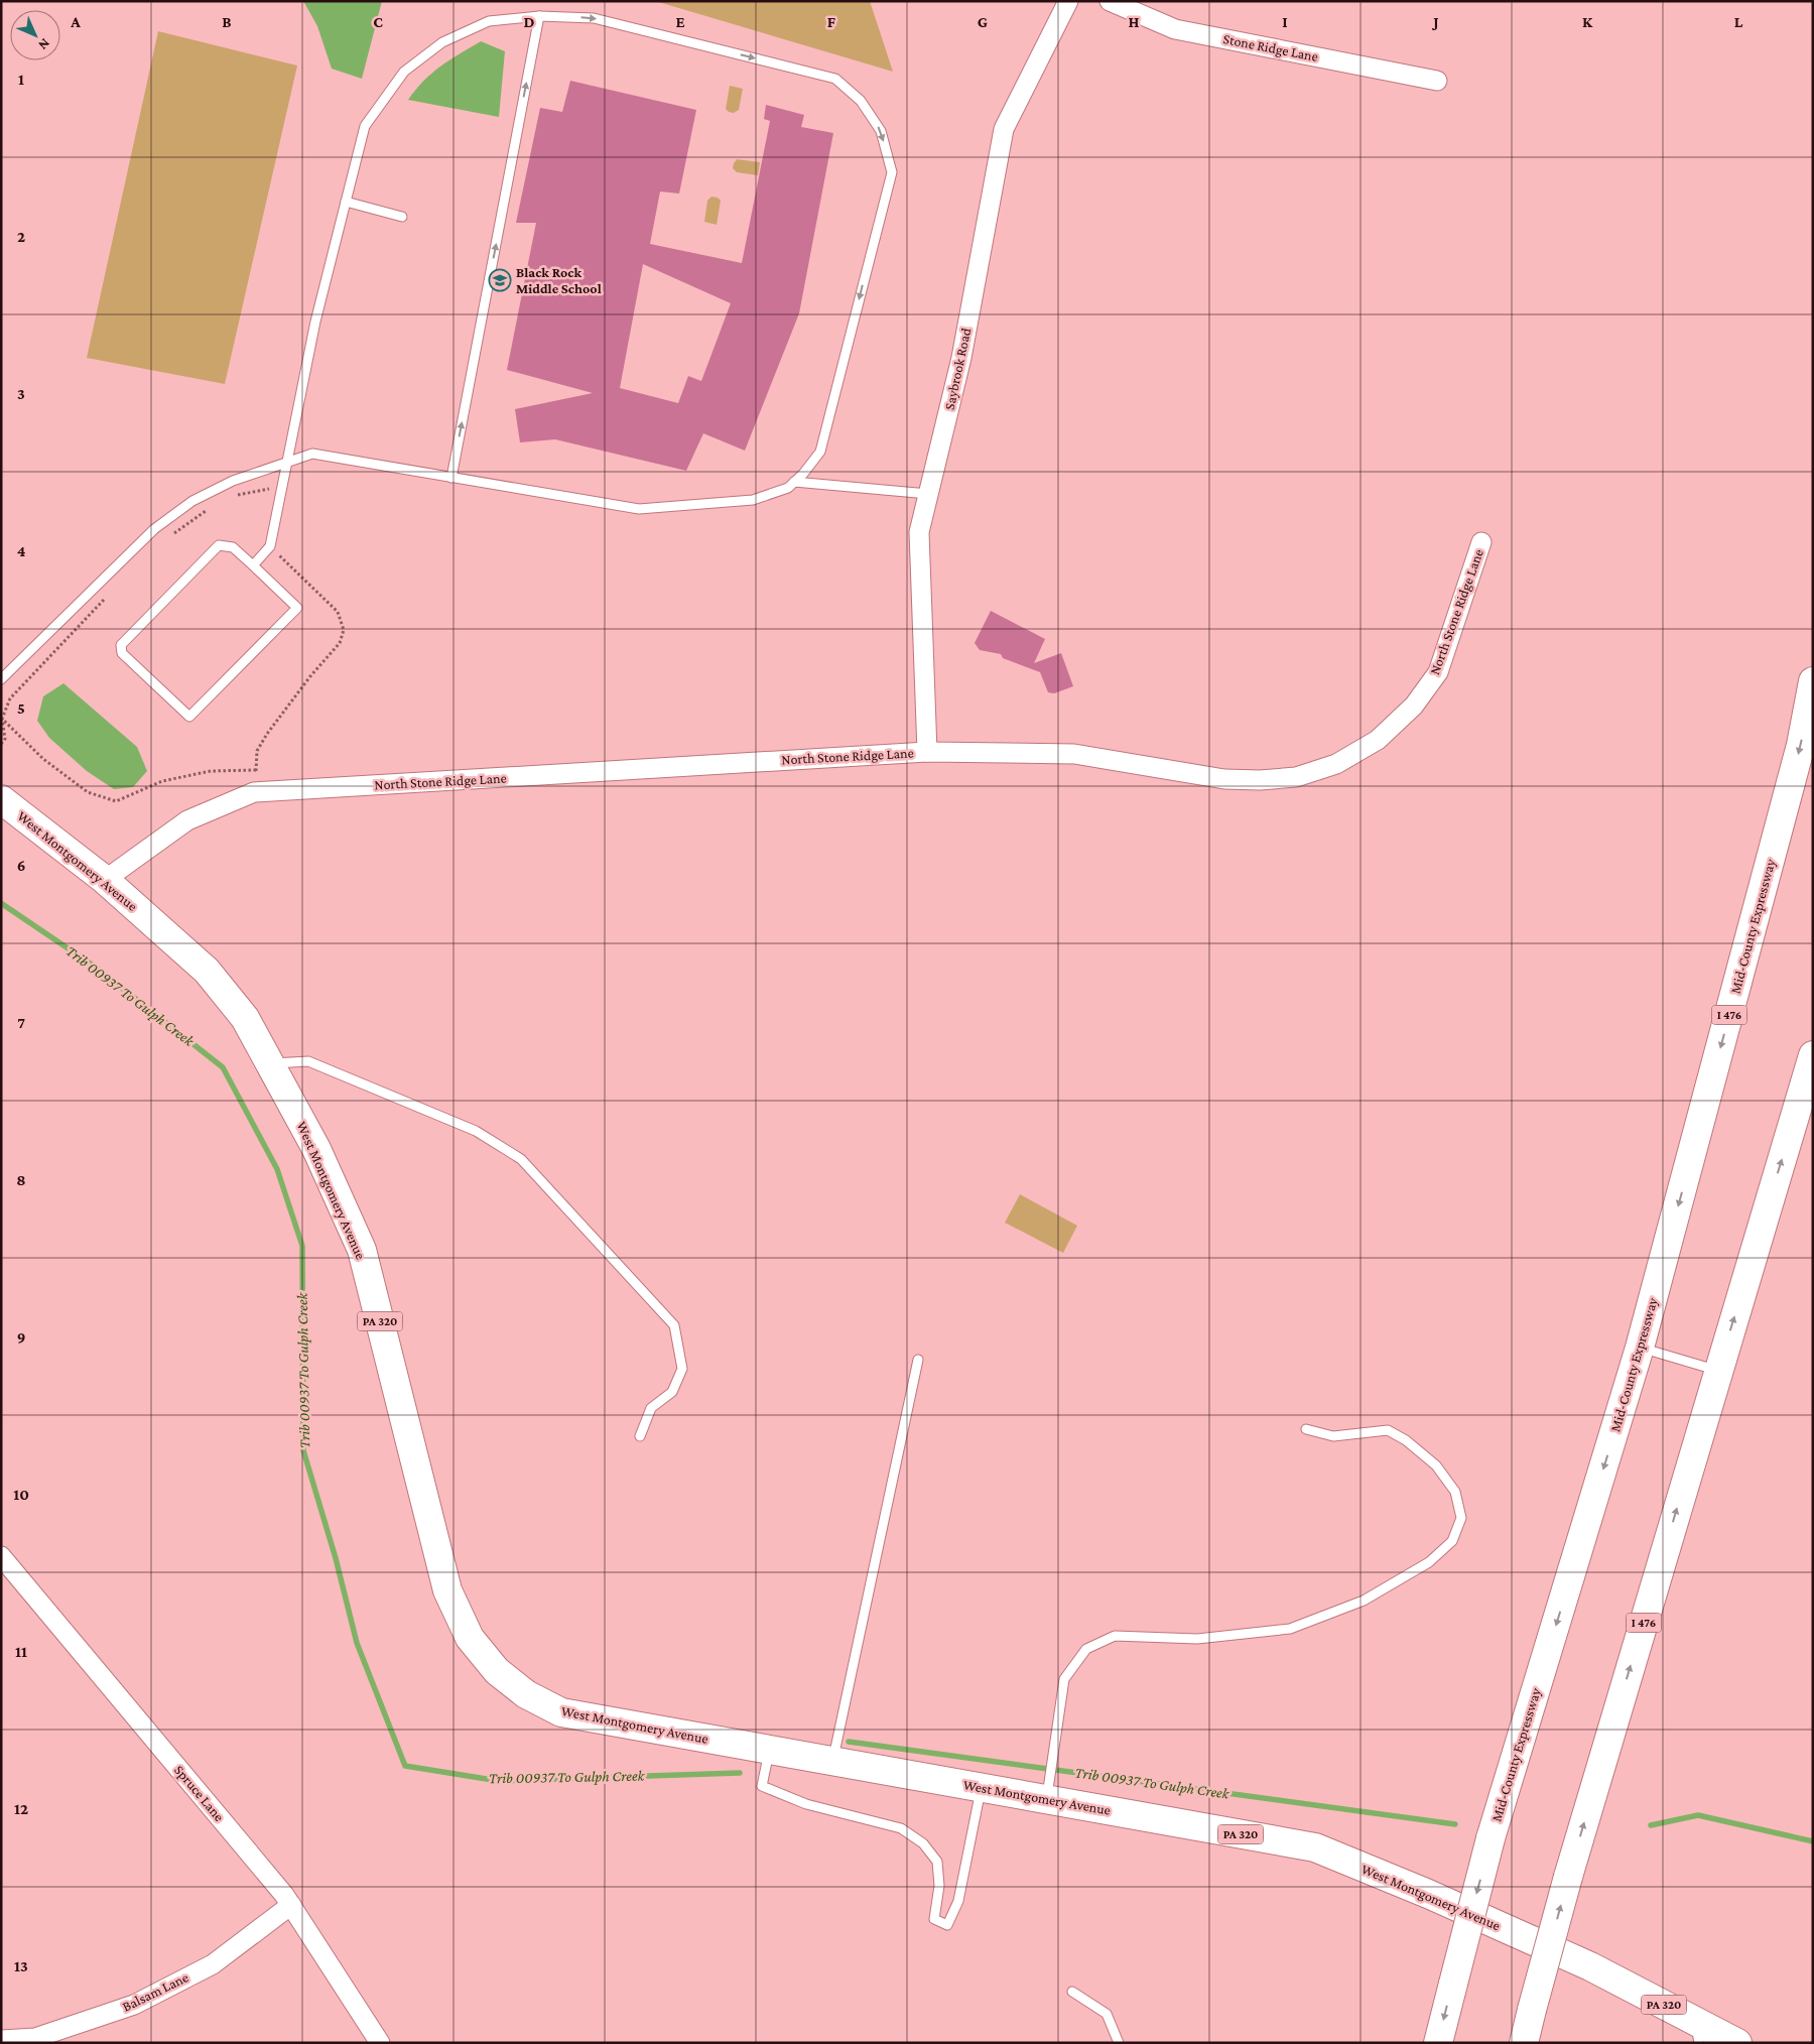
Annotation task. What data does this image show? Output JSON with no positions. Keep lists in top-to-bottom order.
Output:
{
  "streets": {
    "main road": [
      "West Montgomery Avenue",
      "Mid-County Expressway",
      "I 476",
      "PA 320"
    ],
    "street": [
      "Stone Ridge Lane",
      "Saybrook Road",
      "North Stone Ridge Lane",
      "Spruce Lane",
      "Balsam Lane"
    ]
  },
  "crossings": [
    ["Saybrook Road", "North Stone Ridge Lane"],
    ["North Stone Ridge Lane", "West Montgomery Avenue"],
    ["Spruce Lane", "Balsam Lane"]
  ],
  "water": ["Trib 00937 To Gulph Creek"],
  "places": {
    "school or university": ["Black Rock Middle School"]
  },
  "north": "bottom right",
  "grid": {
    "columns": [
      "A",
      "B",
      "C",
      "D",
      "E",
      "F",
      "G",
      "H",
      "I",
      "J",
      "K",
      "L"
    ],
    "rows": [
      "1",
      "2",
      "3",
      "4",
      "5",
      "6",
      "7",
      "8",
      "9",
      "10",
      "11",
      "12",
      "13"
    ]
  }
}
